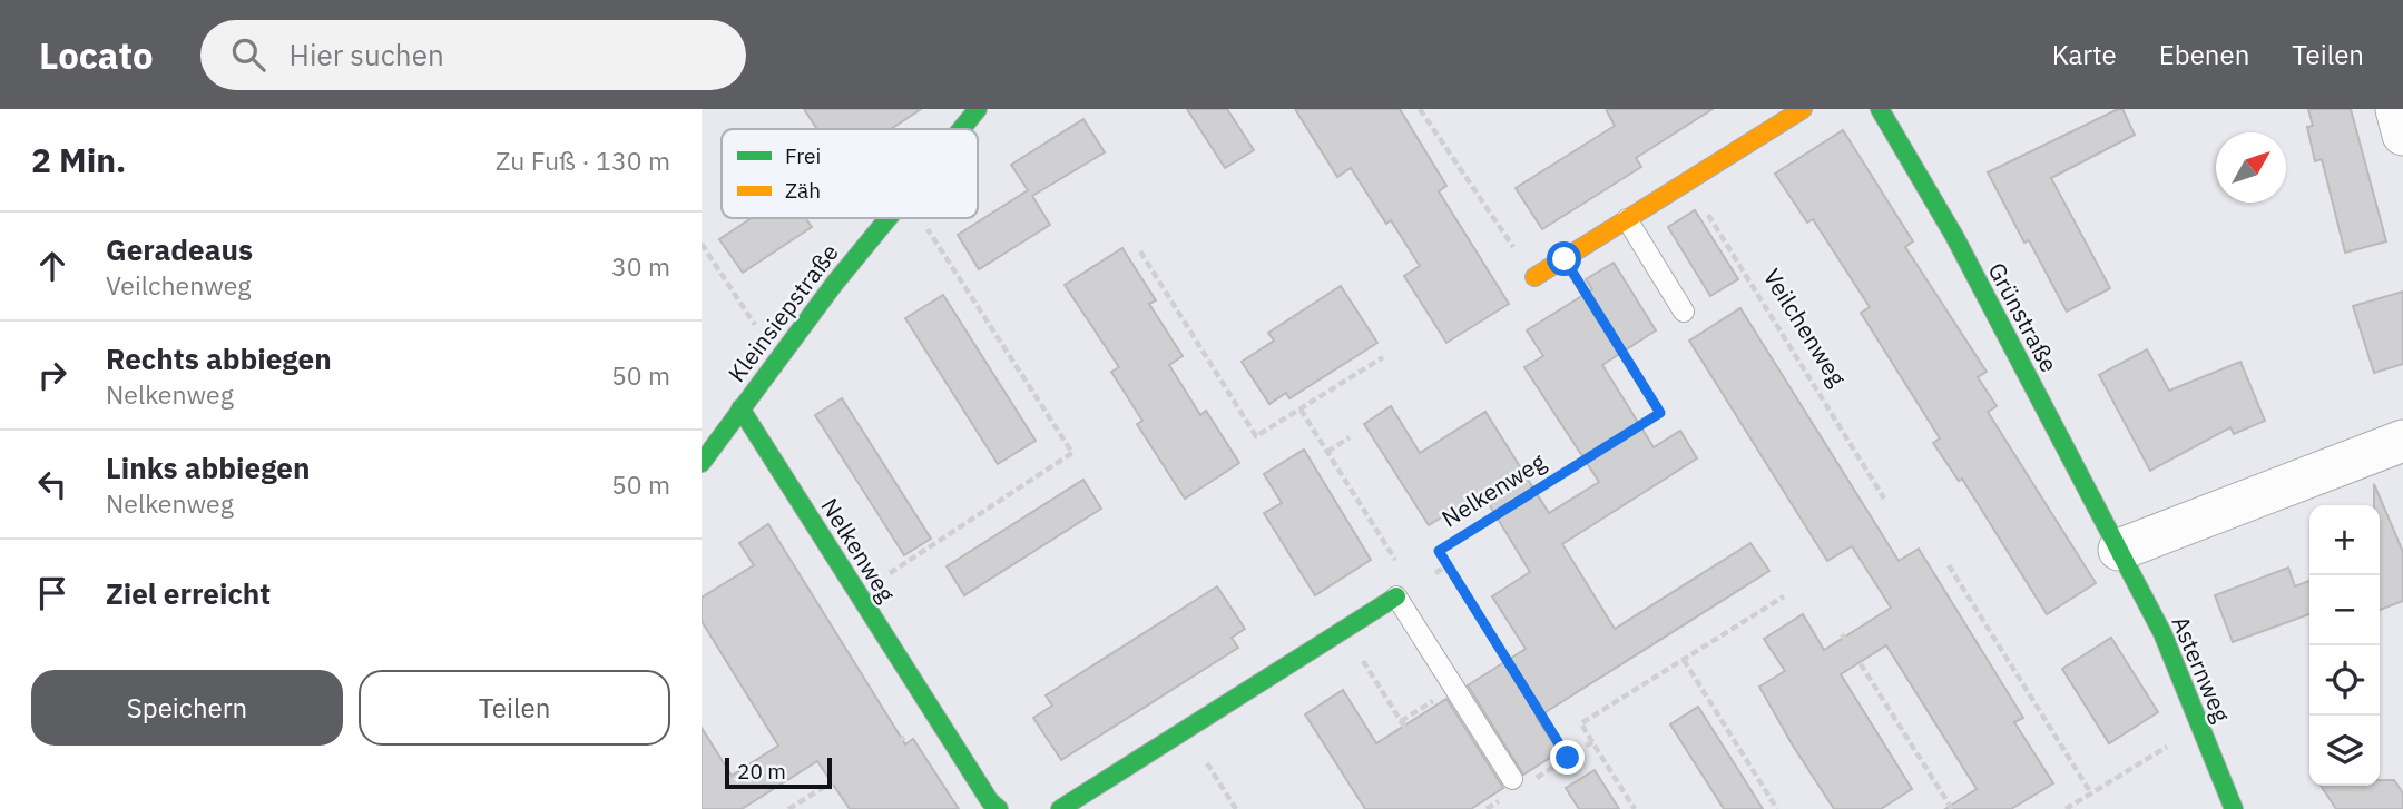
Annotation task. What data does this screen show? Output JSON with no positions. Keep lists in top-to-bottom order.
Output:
{
  "streets": {
    "street": [
      "Kleinsiepstraße",
      "Grünstraße",
      "Nelkenweg",
      "Asternweg"
    ],
    "path": ["Veilchenweg"]
  },
  "crossings": [
    ["Kleinsiepstraße", "Nelkenweg"],
    ["Grünstraße", "Asternweg"]
  ],
  "legend": ["Frei", "Zäh"],
  "scale_bar": "20 m",
  "north": "top right",
  "page": {
    "header": "Locato",
    "search": "Hier suchen",
    "nav": ["Karte", "Ebenen", "Teilen"],
    "heading": ["2 Min.", "Zu Fuß · 130 m"],
    "list": [
      ["Geradeaus", "Veilchenweg", "30 m"],
      ["Rechts abbiegen", "Nelkenweg", "50 m"],
      ["Links abbiegen", "Nelkenweg", "50 m"],
      "Ziel erreicht"
    ],
    "map_buttons": ["+", "−"],
    "buttons": ["Speichern", "Teilen"],
    "scale": "20 m"
  }
}
